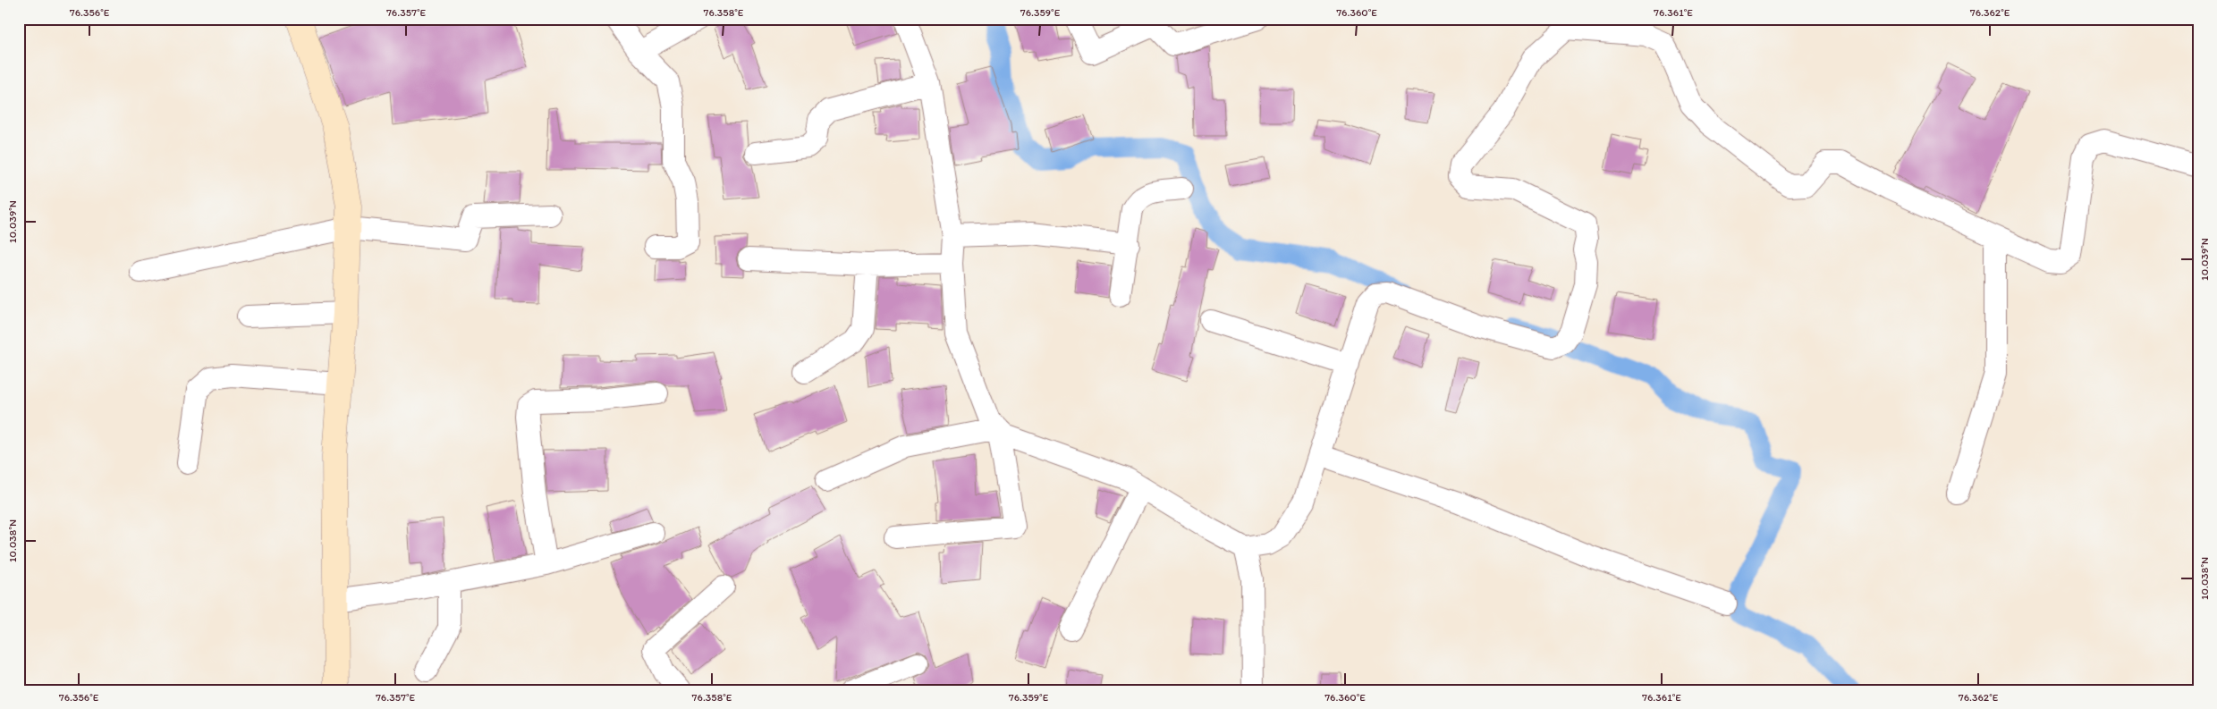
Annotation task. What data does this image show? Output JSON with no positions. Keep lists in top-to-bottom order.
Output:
{
  "coordinates": [
    "76.356°E",
    "76.357°E",
    "76.358°E",
    "76.359°E",
    "76.360°E",
    "76.361°E",
    "76.362°E",
    "10.039°N",
    "10.038°N"
  ]
}
